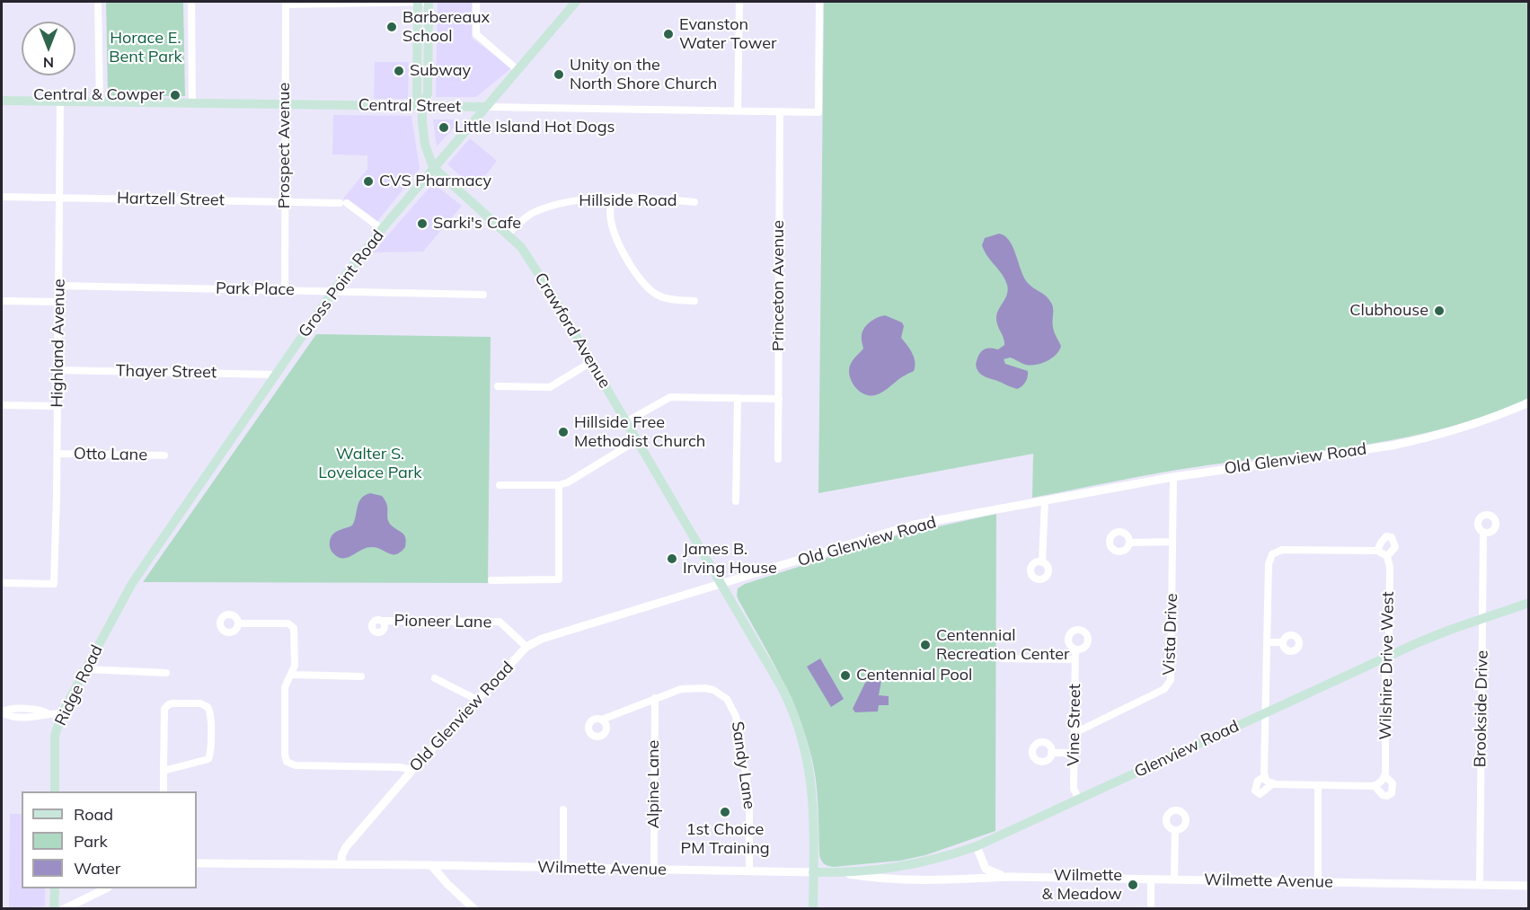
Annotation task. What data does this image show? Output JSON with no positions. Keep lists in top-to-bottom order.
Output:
{
  "streets": {
    "main road": [
      "Central Street",
      "Gross Point Road",
      "Crawford Avenue",
      "Ridge Road",
      "Glenview Road",
      "Wilmette Avenue"
    ],
    "street": [
      "Prospect Avenue",
      "Hartzell Street",
      "Hillside Road",
      "Princeton Avenue",
      "Park Place",
      "Highland Avenue",
      "Thayer Street",
      "Otto Lane",
      "Old Glenview Road",
      "Pioneer Lane",
      "Vista Drive",
      "Wilshire Drive West",
      "Brookside Drive",
      "Vine Street",
      "Sandy Lane",
      "Alpine Lane"
    ]
  },
  "crossings": [
    ["Central Street", "Prospect Avenue"],
    ["Central Street", "Gross Point Road"],
    ["Central Street", "Princeton Avenue"],
    ["Central Street", "Crawford Avenue"],
    ["Central Street", "Highland Avenue"],
    ["Prospect Avenue", "Hartzell Street"],
    ["Prospect Avenue", "Park Place"],
    ["Hartzell Street", "Gross Point Road"],
    ["Hartzell Street", "Highland Avenue"],
    ["Hillside Road", "Crawford Avenue"],
    ["Gross Point Road", "Park Place"],
    ["Gross Point Road", "Crawford Avenue"],
    ["Gross Point Road", "Thayer Street"],
    ["Gross Point Road", "Ridge Road"],
    ["Park Place", "Highland Avenue"],
    ["Crawford Avenue", "Old Glenview Road"],
    ["Crawford Avenue", "Wilmette Avenue"],
    ["Highland Avenue", "Thayer Street"],
    ["Highland Avenue", "Otto Lane"],
    ["Old Glenview Road", "Pioneer Lane"],
    ["Old Glenview Road", "Vista Drive"],
    ["Old Glenview Road", "Wilmette Avenue"],
    ["Vista Drive", "Vine Street"],
    ["Wilshire Drive West", "Glenview Road"],
    ["Brookside Drive", "Glenview Road"],
    ["Brookside Drive", "Wilmette Avenue"],
    ["Vine Street", "Glenview Road"],
    ["Glenview Road", "Wilmette Avenue"],
    ["Sandy Lane", "Alpine Lane"],
    ["Sandy Lane", "Wilmette Avenue"],
    ["Alpine Lane", "Wilmette Avenue"]
  ],
  "parks": ["Horace E. Bent Park", "Walter S. Lovelace Park"],
  "places": [
    "Barbereaux School",
    "Evanston Water Tower",
    "Subway",
    "Unity on the North Shore Church",
    "Central & Cowper",
    "Little Island Hot Dogs",
    "CVS Pharmacy",
    "Sarki's Cafe",
    "Clubhouse",
    "Hillside Free Methodist Church",
    "James B. Irving House",
    "Centennial Recreation Center",
    "Centennial Pool",
    "1st Choice PM Training",
    "Wilmette & Meadow"
  ],
  "legend": ["Road", "Park", "Water"],
  "north": "bottom"
}
